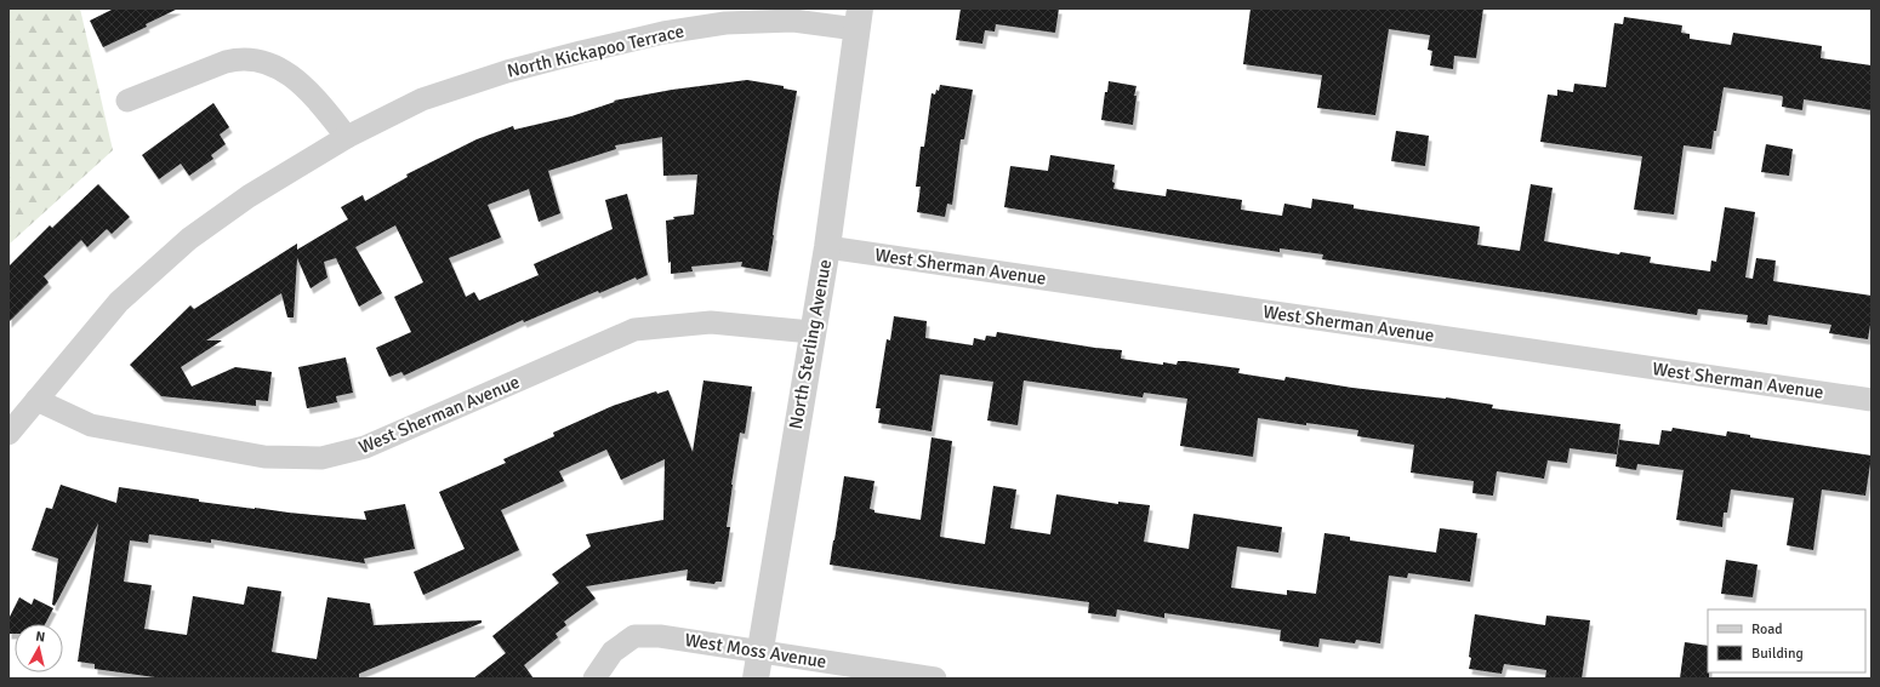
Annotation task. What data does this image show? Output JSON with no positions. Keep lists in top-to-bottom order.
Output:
{
  "streets": {
    "street": [
      "North Kickapoo Terrace",
      "West Sherman Avenue",
      "North Sterling Avenue",
      "West Moss Avenue"
    ]
  },
  "crossings": [
    ["North Kickapoo Terrace", "West Sherman Avenue"],
    ["North Kickapoo Terrace", "North Sterling Avenue"],
    ["West Sherman Avenue", "North Sterling Avenue"],
    ["North Sterling Avenue", "West Moss Avenue"]
  ],
  "legend": ["Road", "Building"],
  "north": "top"
}
